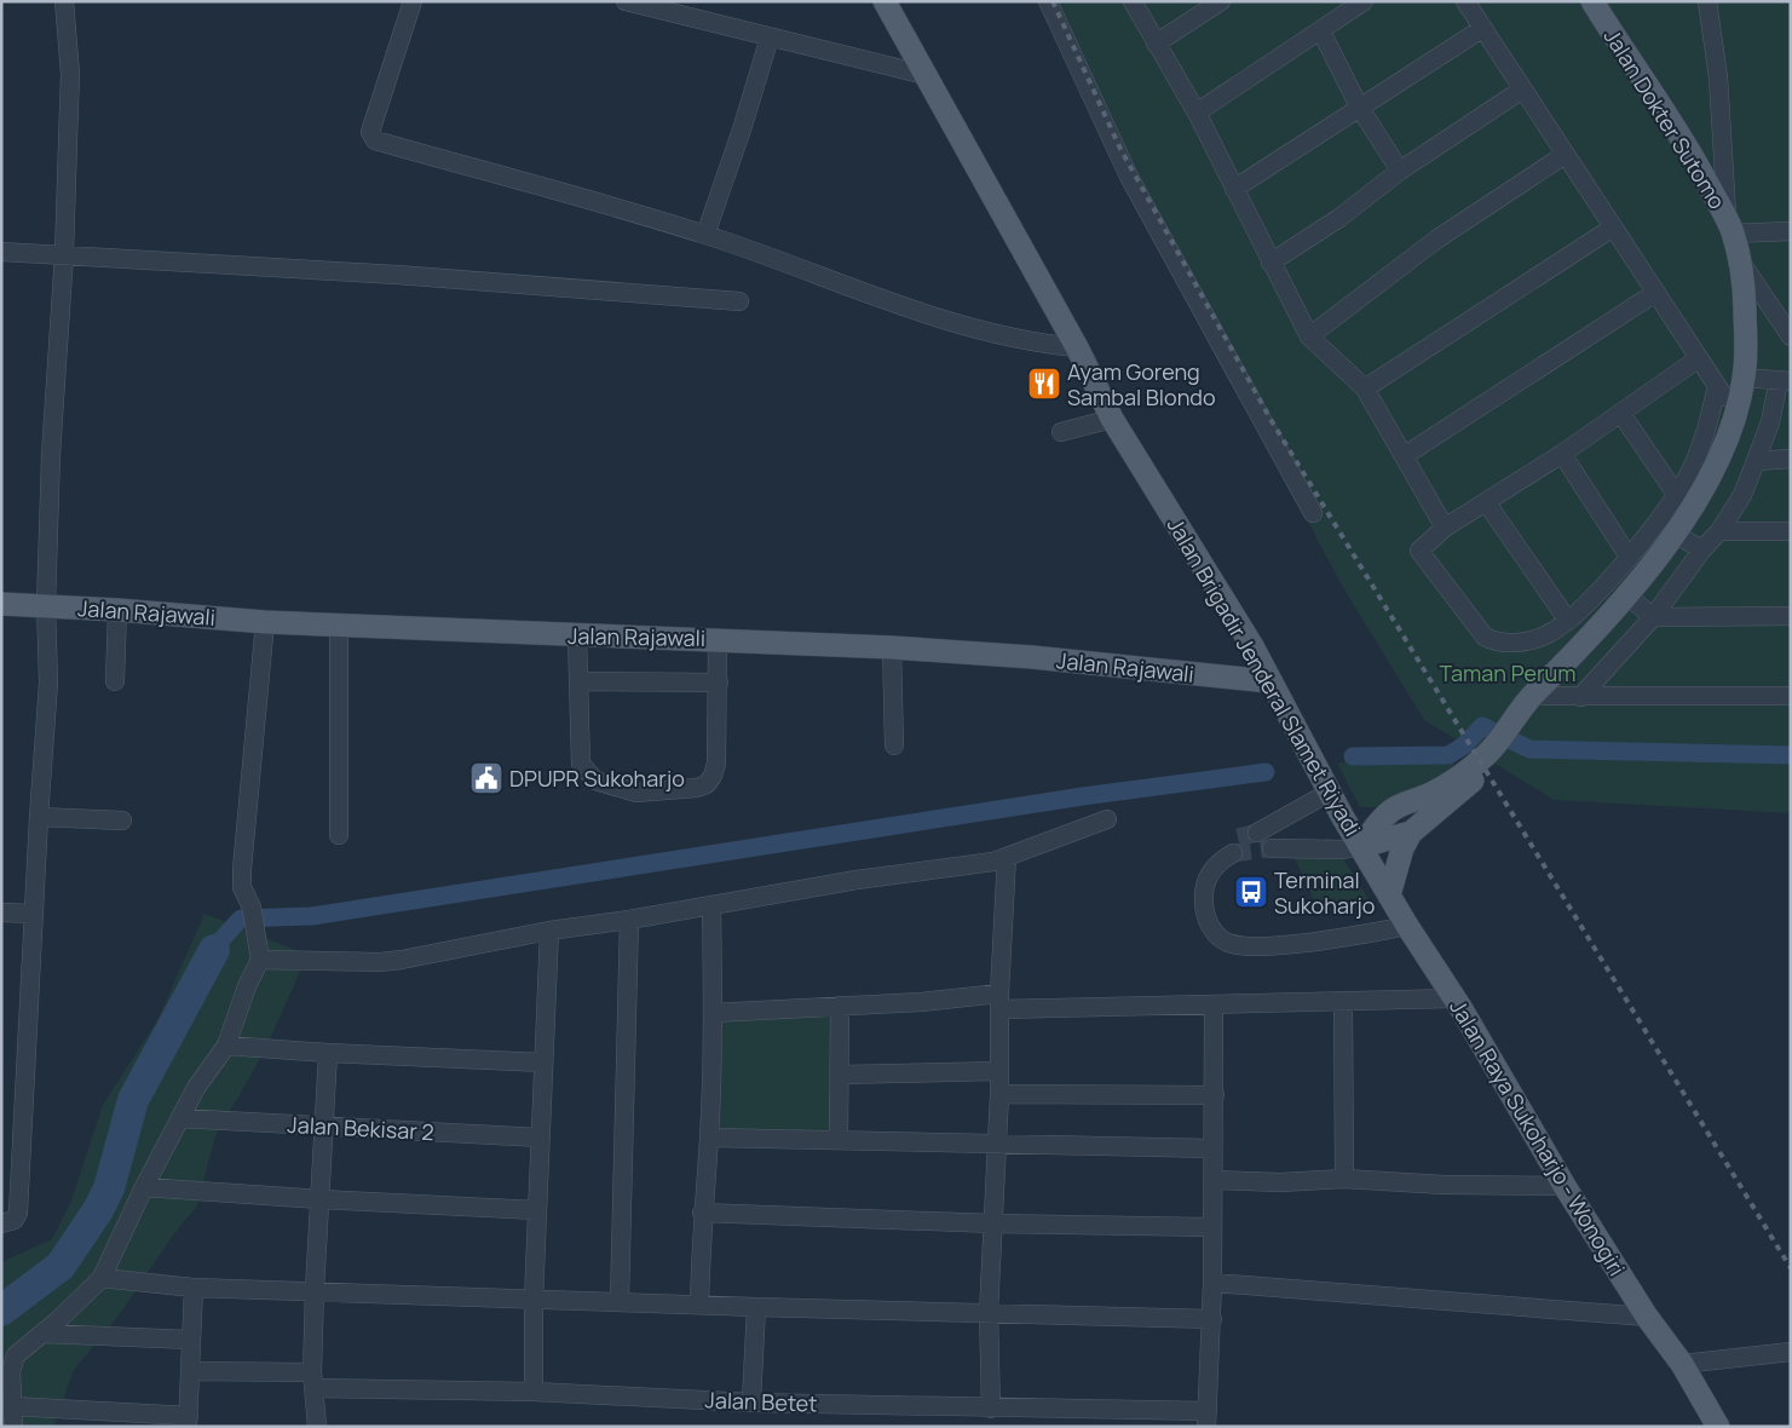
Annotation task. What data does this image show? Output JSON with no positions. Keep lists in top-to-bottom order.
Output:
{
  "streets": {
    "main road": [
      "Jalan Dokter Sutomo",
      "Jalan Rajawali",
      "Jalan Brigadir Jenderal Slamet Riyadi",
      "Jalan Raya Sukoharjo - Wonogiri"
    ],
    "street": ["Jalan Bekisar 2", "Jalan Betet"]
  },
  "crossings": [
    ["Jalan Dokter Sutomo", "Jalan Brigadir Jenderal Slamet Riyadi"],
    ["Jalan Dokter Sutomo", "Jalan Raya Sukoharjo - Wonogiri"],
    ["Jalan Rajawali", "Jalan Brigadir Jenderal Slamet Riyadi"],
    ["Jalan Brigadir Jenderal Slamet Riyadi", "Jalan Raya Sukoharjo - Wonogiri"]
  ],
  "parks": ["Taman Perum"],
  "places": {
    "restaurant": ["Ayam Goreng Sambal Blondo"],
    "public building": ["DPUPR Sukoharjo"],
    "bus stop": ["Terminal Sukoharjo"]
  }
}
